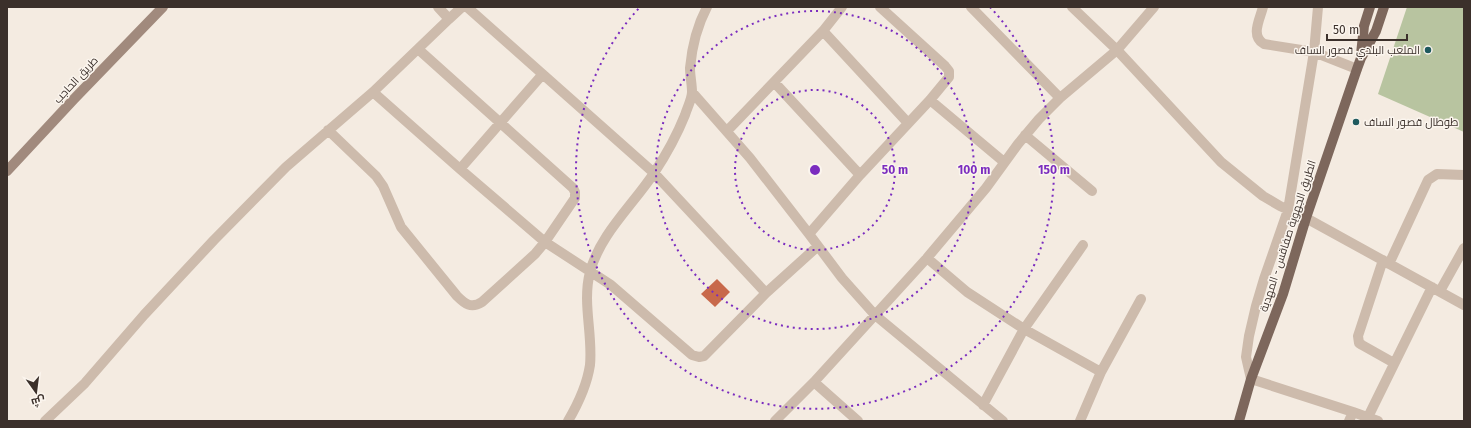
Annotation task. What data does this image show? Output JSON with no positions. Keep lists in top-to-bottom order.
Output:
{
  "streets": {
    "main road": ["الطريق الجهوية صفاقس - المهدية"],
    "street": ["طريق الحاجب"]
  },
  "places": ["الملعب البلدي قصور الساف", "طوطال قصور الساف"],
  "scale_bar": "50 m",
  "north": "bottom",
  "rings": ["50 m", "100 m", "150 m"]
}
